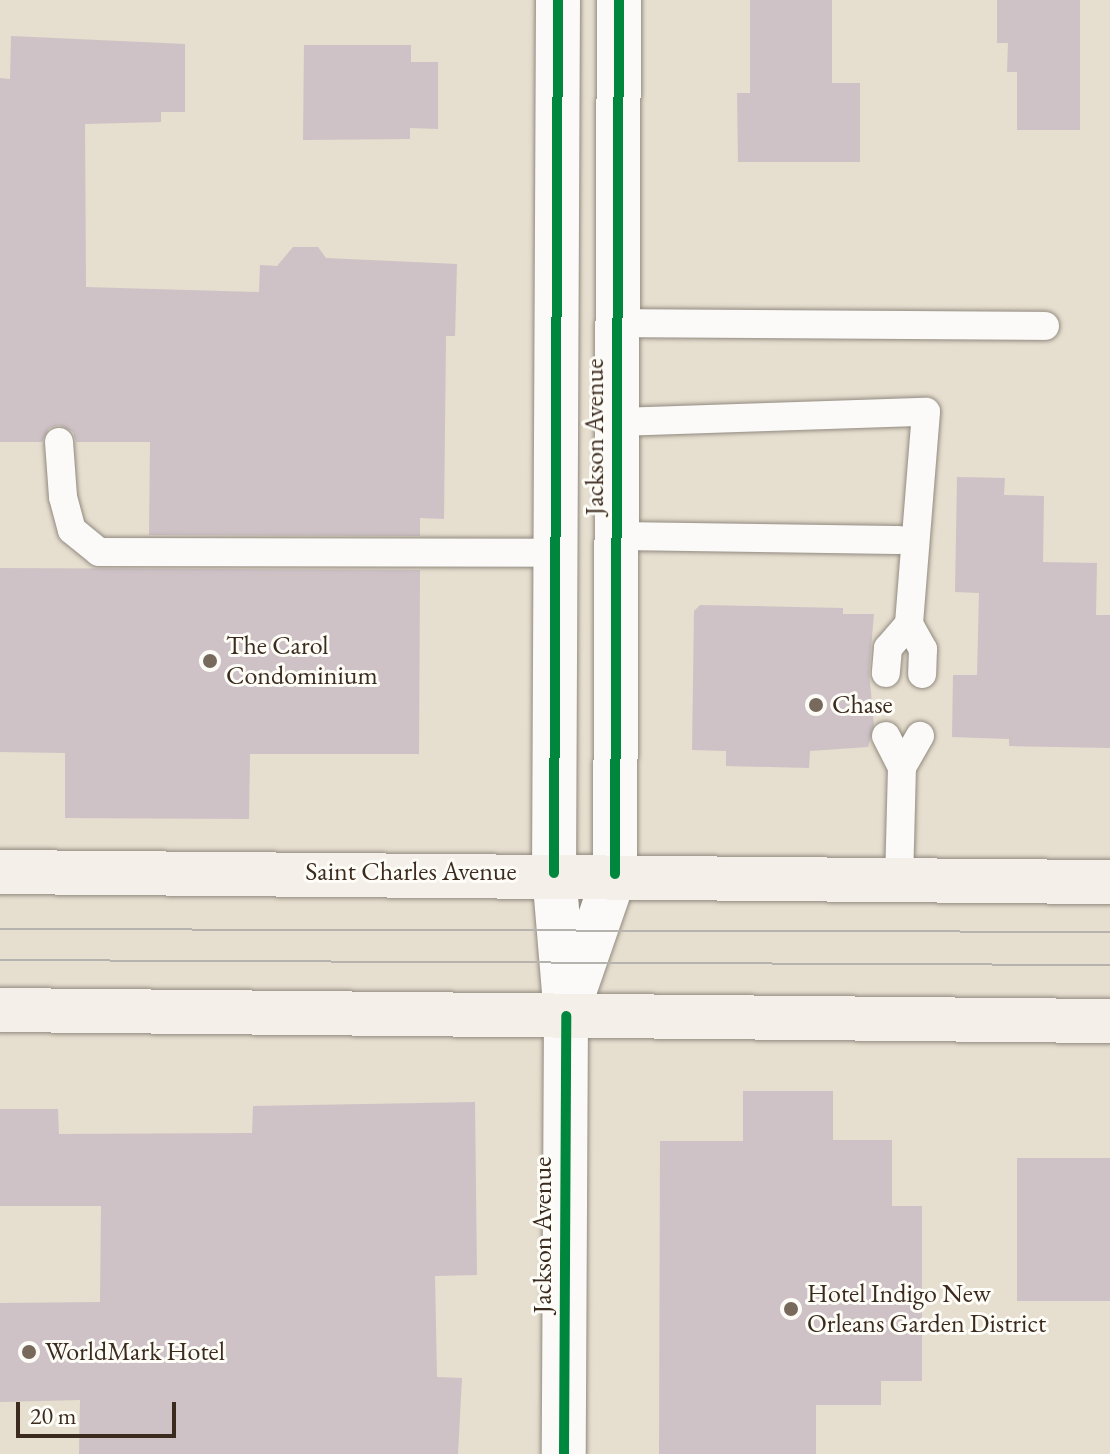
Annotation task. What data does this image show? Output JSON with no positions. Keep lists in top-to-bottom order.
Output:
{
  "streets": {
    "main road": ["Saint Charles Avenue"],
    "street": ["Jackson Avenue"]
  },
  "crossings": [
    ["Jackson Avenue", "Saint Charles Avenue"]
  ],
  "places": [
    "The Carol Condominium",
    "Chase",
    "Hotel Indigo New Orleans Garden District",
    "WorldMark Hotel"
  ],
  "scale_bar": "20 m"
}
